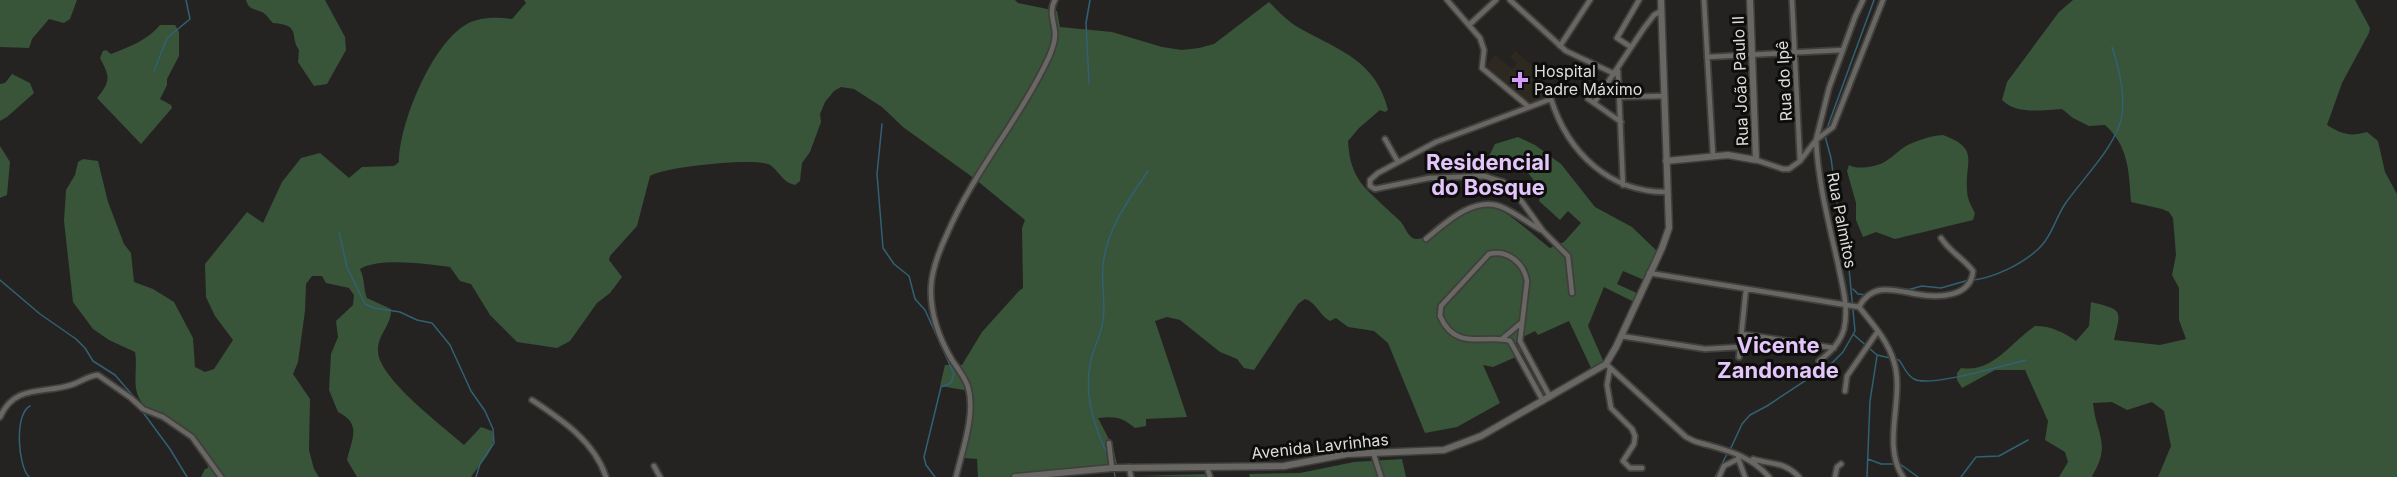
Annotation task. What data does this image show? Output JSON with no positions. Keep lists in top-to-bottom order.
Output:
{
  "streets": {
    "street": [
      "Rua João Paulo II",
      "Rua do Ipê",
      "Rua Palmitos",
      "Avenida Lavrinhas"
    ]
  },
  "districts": ["Residencial do Bosque", "Vicente Zandonade"],
  "places": {
    "health": ["Hospital Padre Máximo"]
  }
}
